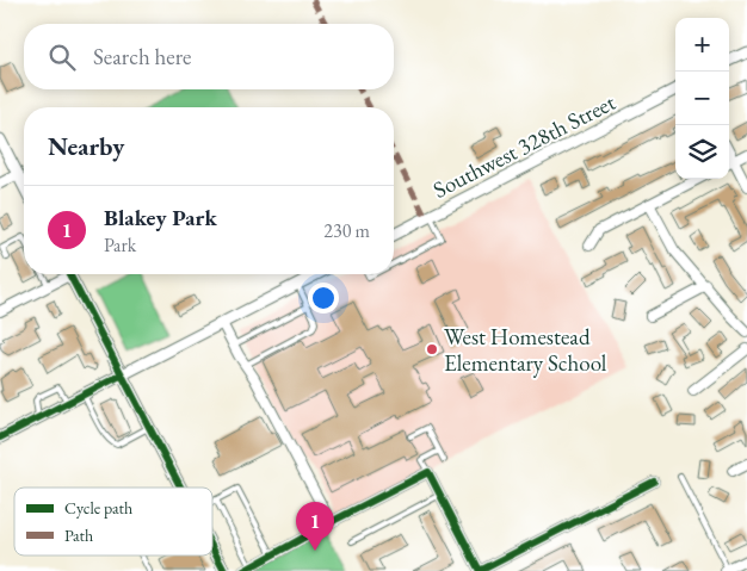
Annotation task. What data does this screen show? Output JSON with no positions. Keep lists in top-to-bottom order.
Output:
{
  "streets": {
    "street": ["Southwest 328th Street"]
  },
  "places": ["West Homestead Elementary School"],
  "legend": ["Cycle path", "Path"],
  "page": {
    "map_buttons": ["+", "−"],
    "search": "Search here",
    "heading": "Nearby",
    "list": [
      {
        "mark": "1",
        "name": "Blakey Park",
        "note": "Park",
        "value": "230 m"
      }
    ],
    "pins": "1"
  }
}
